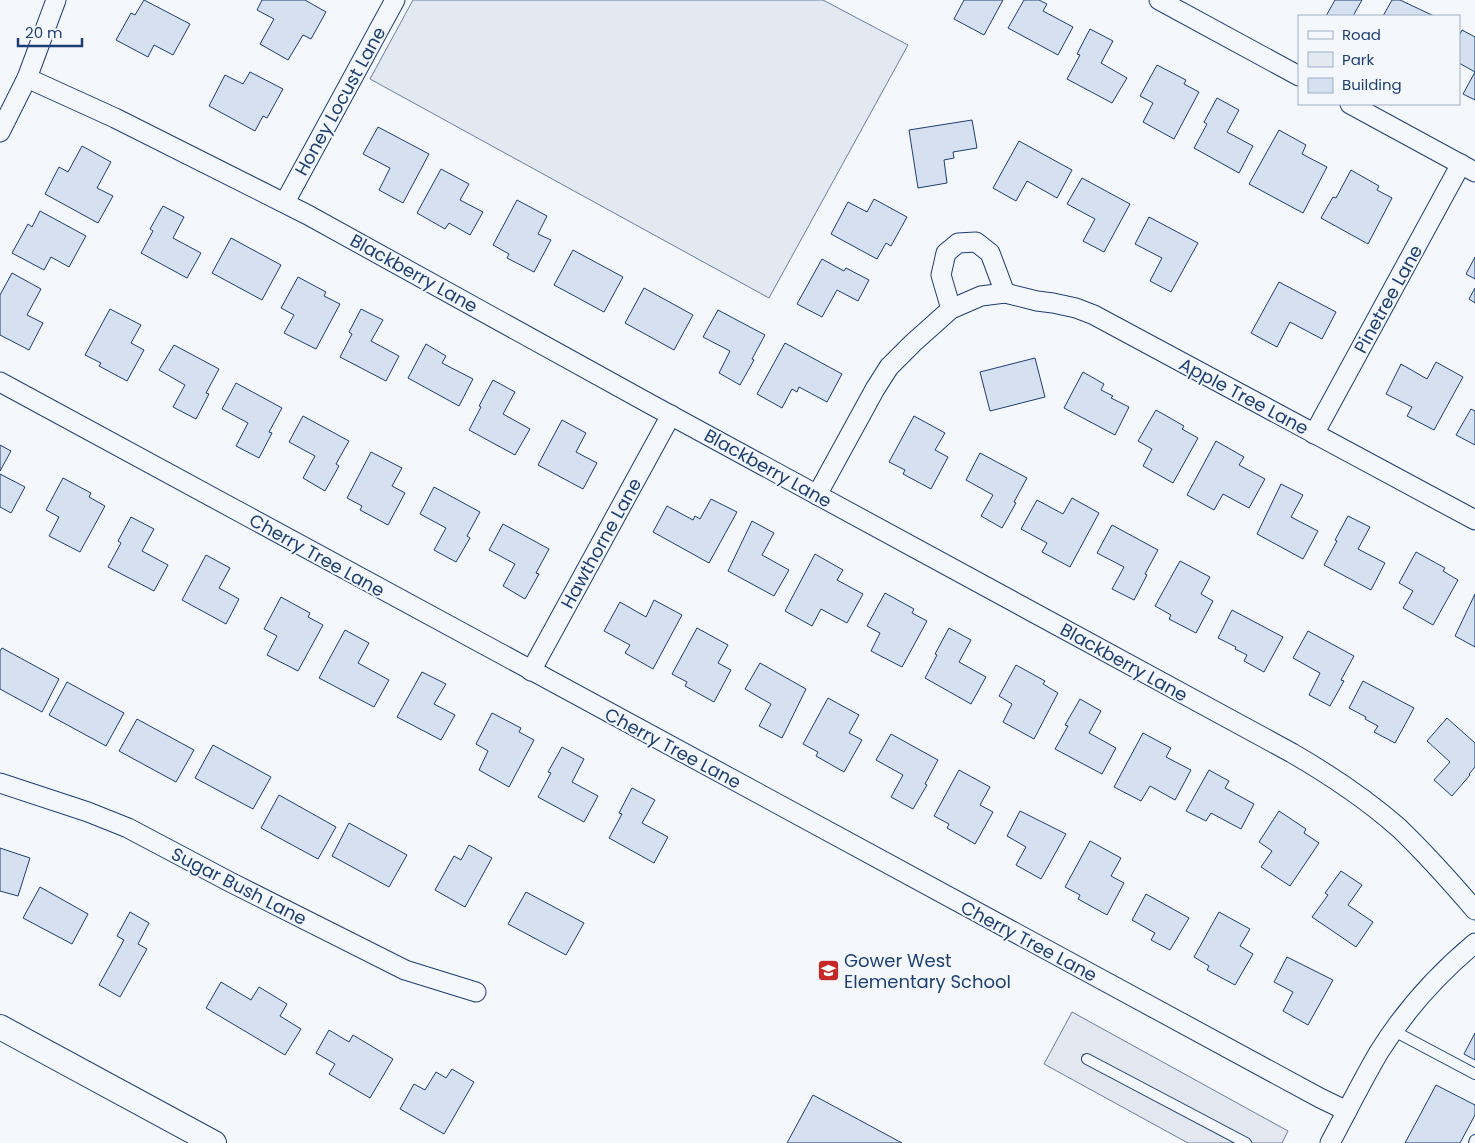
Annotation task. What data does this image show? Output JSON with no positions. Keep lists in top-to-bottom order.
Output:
{
  "streets": {
    "street": [
      "Honey Locust Lane",
      "Blackberry Lane",
      "Pinetree Lane",
      "Apple Tree Lane",
      "Hawthorne Lane",
      "Cherry Tree Lane",
      "Sugar Bush Lane"
    ]
  },
  "crossings": [
    ["Honey Locust Lane", "Blackberry Lane"],
    ["Blackberry Lane", "Apple Tree Lane"],
    ["Blackberry Lane", "Hawthorne Lane"],
    ["Pinetree Lane", "Apple Tree Lane"],
    ["Hawthorne Lane", "Cherry Tree Lane"]
  ],
  "places": {
    "school or university": ["Gower West Elementary School"]
  },
  "legend": ["Road", "Park", "Building"],
  "scale_bar": "20 m"
}
